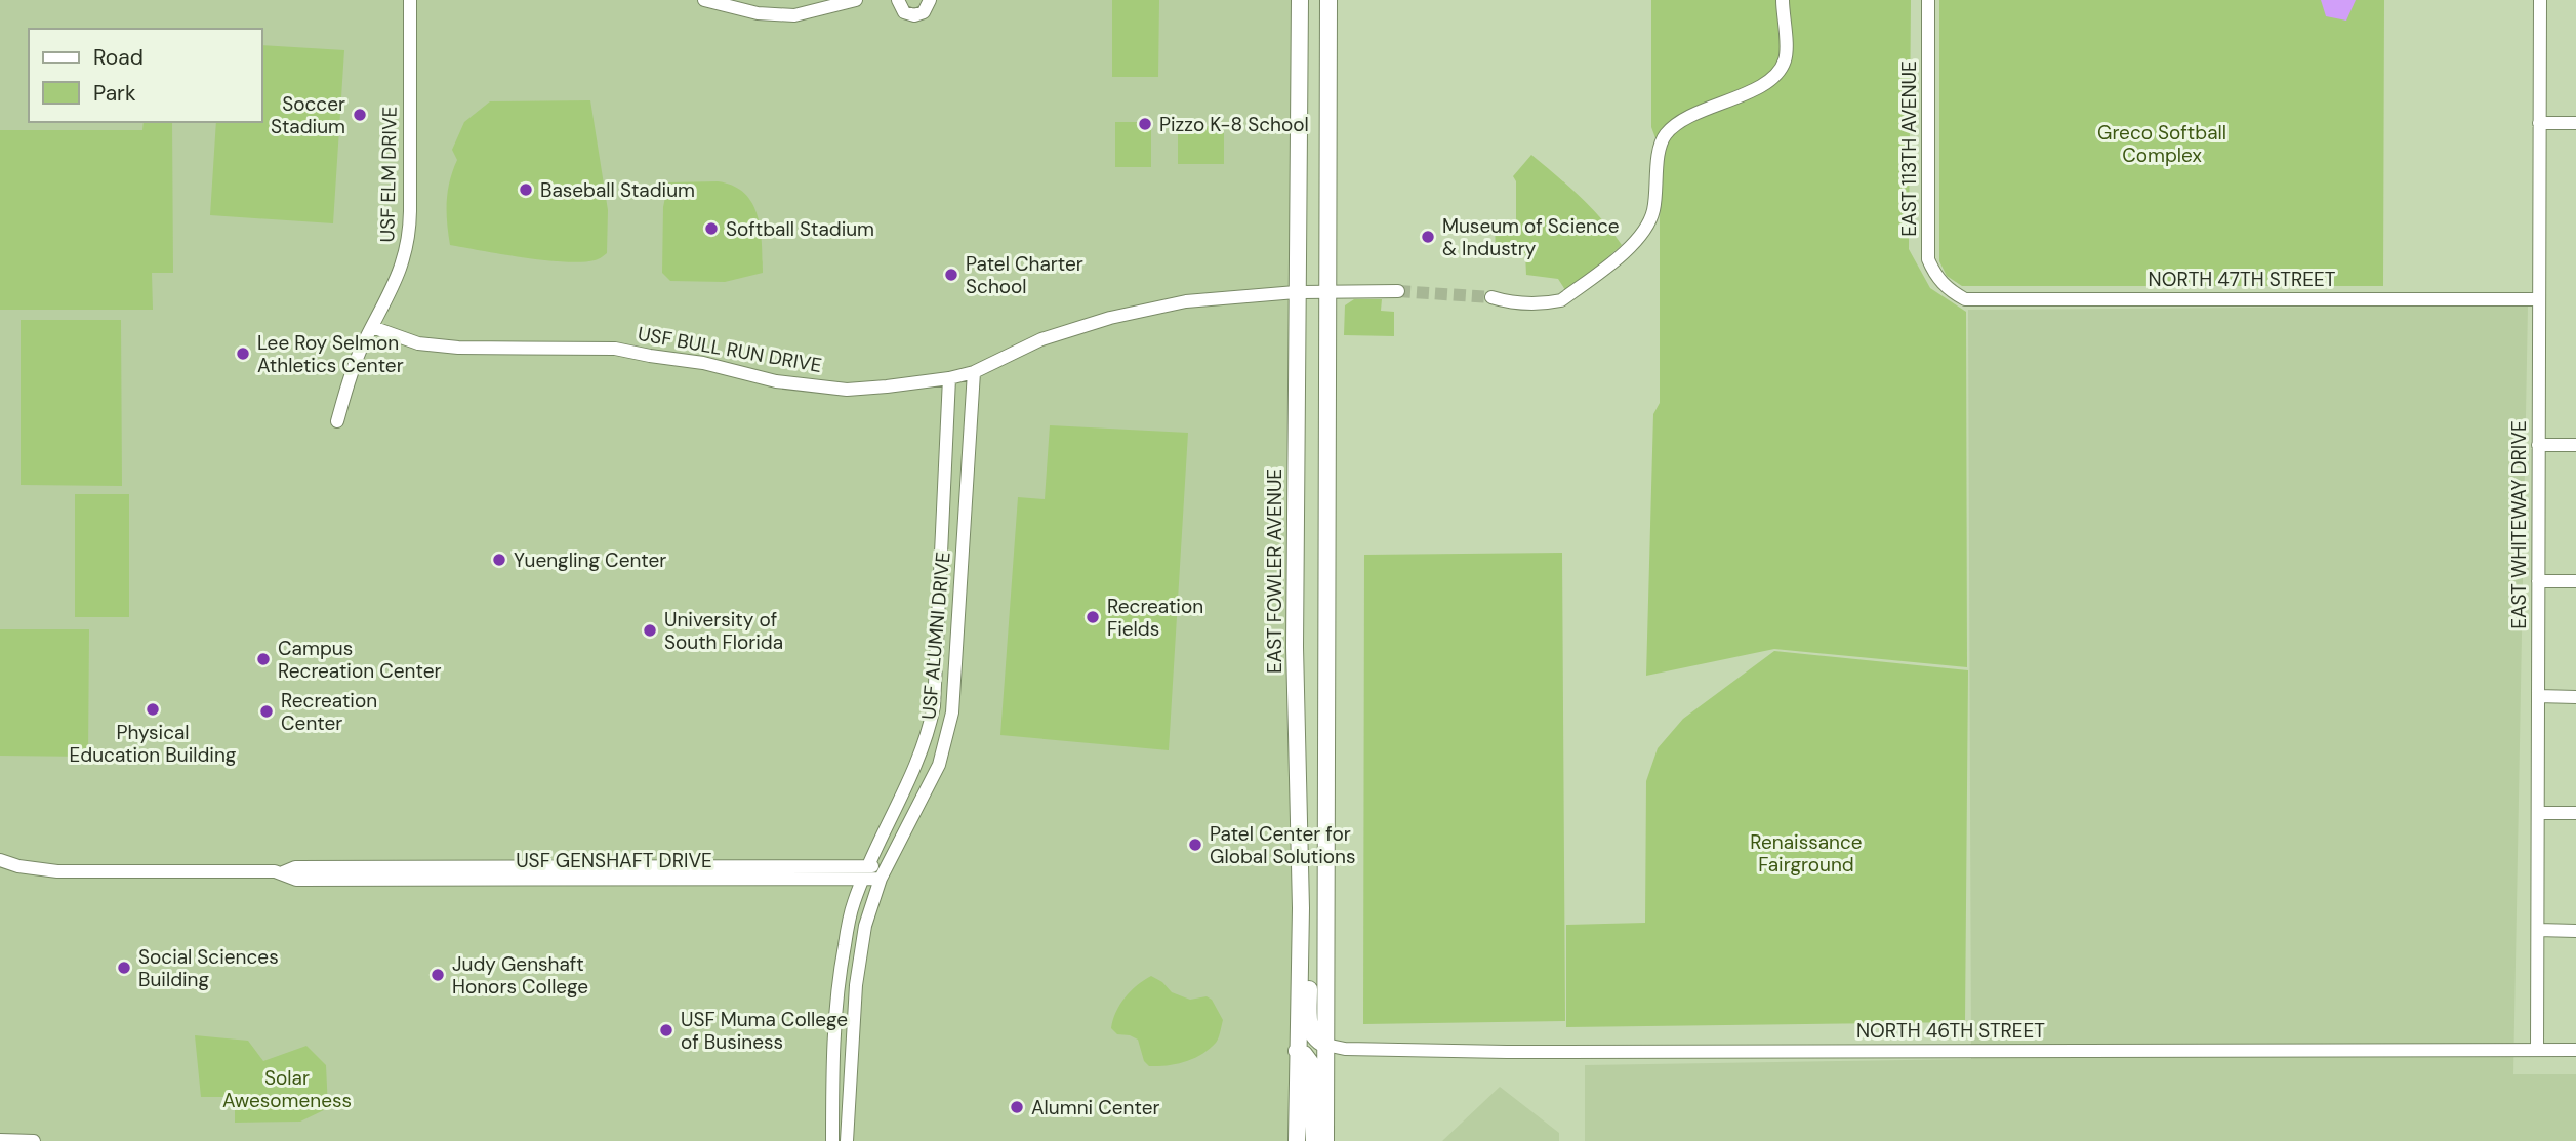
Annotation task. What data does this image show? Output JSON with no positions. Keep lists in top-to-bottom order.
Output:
{
  "streets": {
    "main road": ["EAST FOWLER AVENUE"],
    "street": [
      "EAST 113TH AVENUE",
      "USF ELM DRIVE",
      "NORTH 47TH STREET",
      "USF BULL RUN DRIVE",
      "EAST WHITEWAY DRIVE",
      "USF ALUMNI DRIVE",
      "USF GENSHAFT DRIVE",
      "NORTH 46TH STREET"
    ]
  },
  "crossings": [
    ["EAST 113TH AVENUE", "NORTH 47TH STREET"],
    ["USF ELM DRIVE", "USF BULL RUN DRIVE"],
    ["NORTH 47TH STREET", "EAST WHITEWAY DRIVE"],
    ["USF BULL RUN DRIVE", "EAST FOWLER AVENUE"],
    ["USF BULL RUN DRIVE", "USF ALUMNI DRIVE"],
    ["EAST WHITEWAY DRIVE", "NORTH 46TH STREET"],
    ["USF ALUMNI DRIVE", "USF GENSHAFT DRIVE"]
  ],
  "parks": ["Greco Softball Complex", "Renaissance Fairground", "Solar Awesomeness"],
  "places": [
    "Soccer Stadium",
    "Pizzo K-8 School",
    "Baseball Stadium",
    "Softball Stadium",
    "Museum of Science & Industry",
    "Patel Charter School",
    "Lee Roy Selmon Athletics Center",
    "Yuengling Center",
    "Recreation Fields",
    "University of South Florida",
    "Campus Recreation Center",
    "Physical Education Building",
    "Recreation Center",
    "Patel Center for Global Solutions",
    "Social Sciences Building",
    "Judy Genshaft Honors College",
    "USF Muma College of Business",
    "Alumni Center"
  ],
  "legend": ["Road", "Park"]
}
